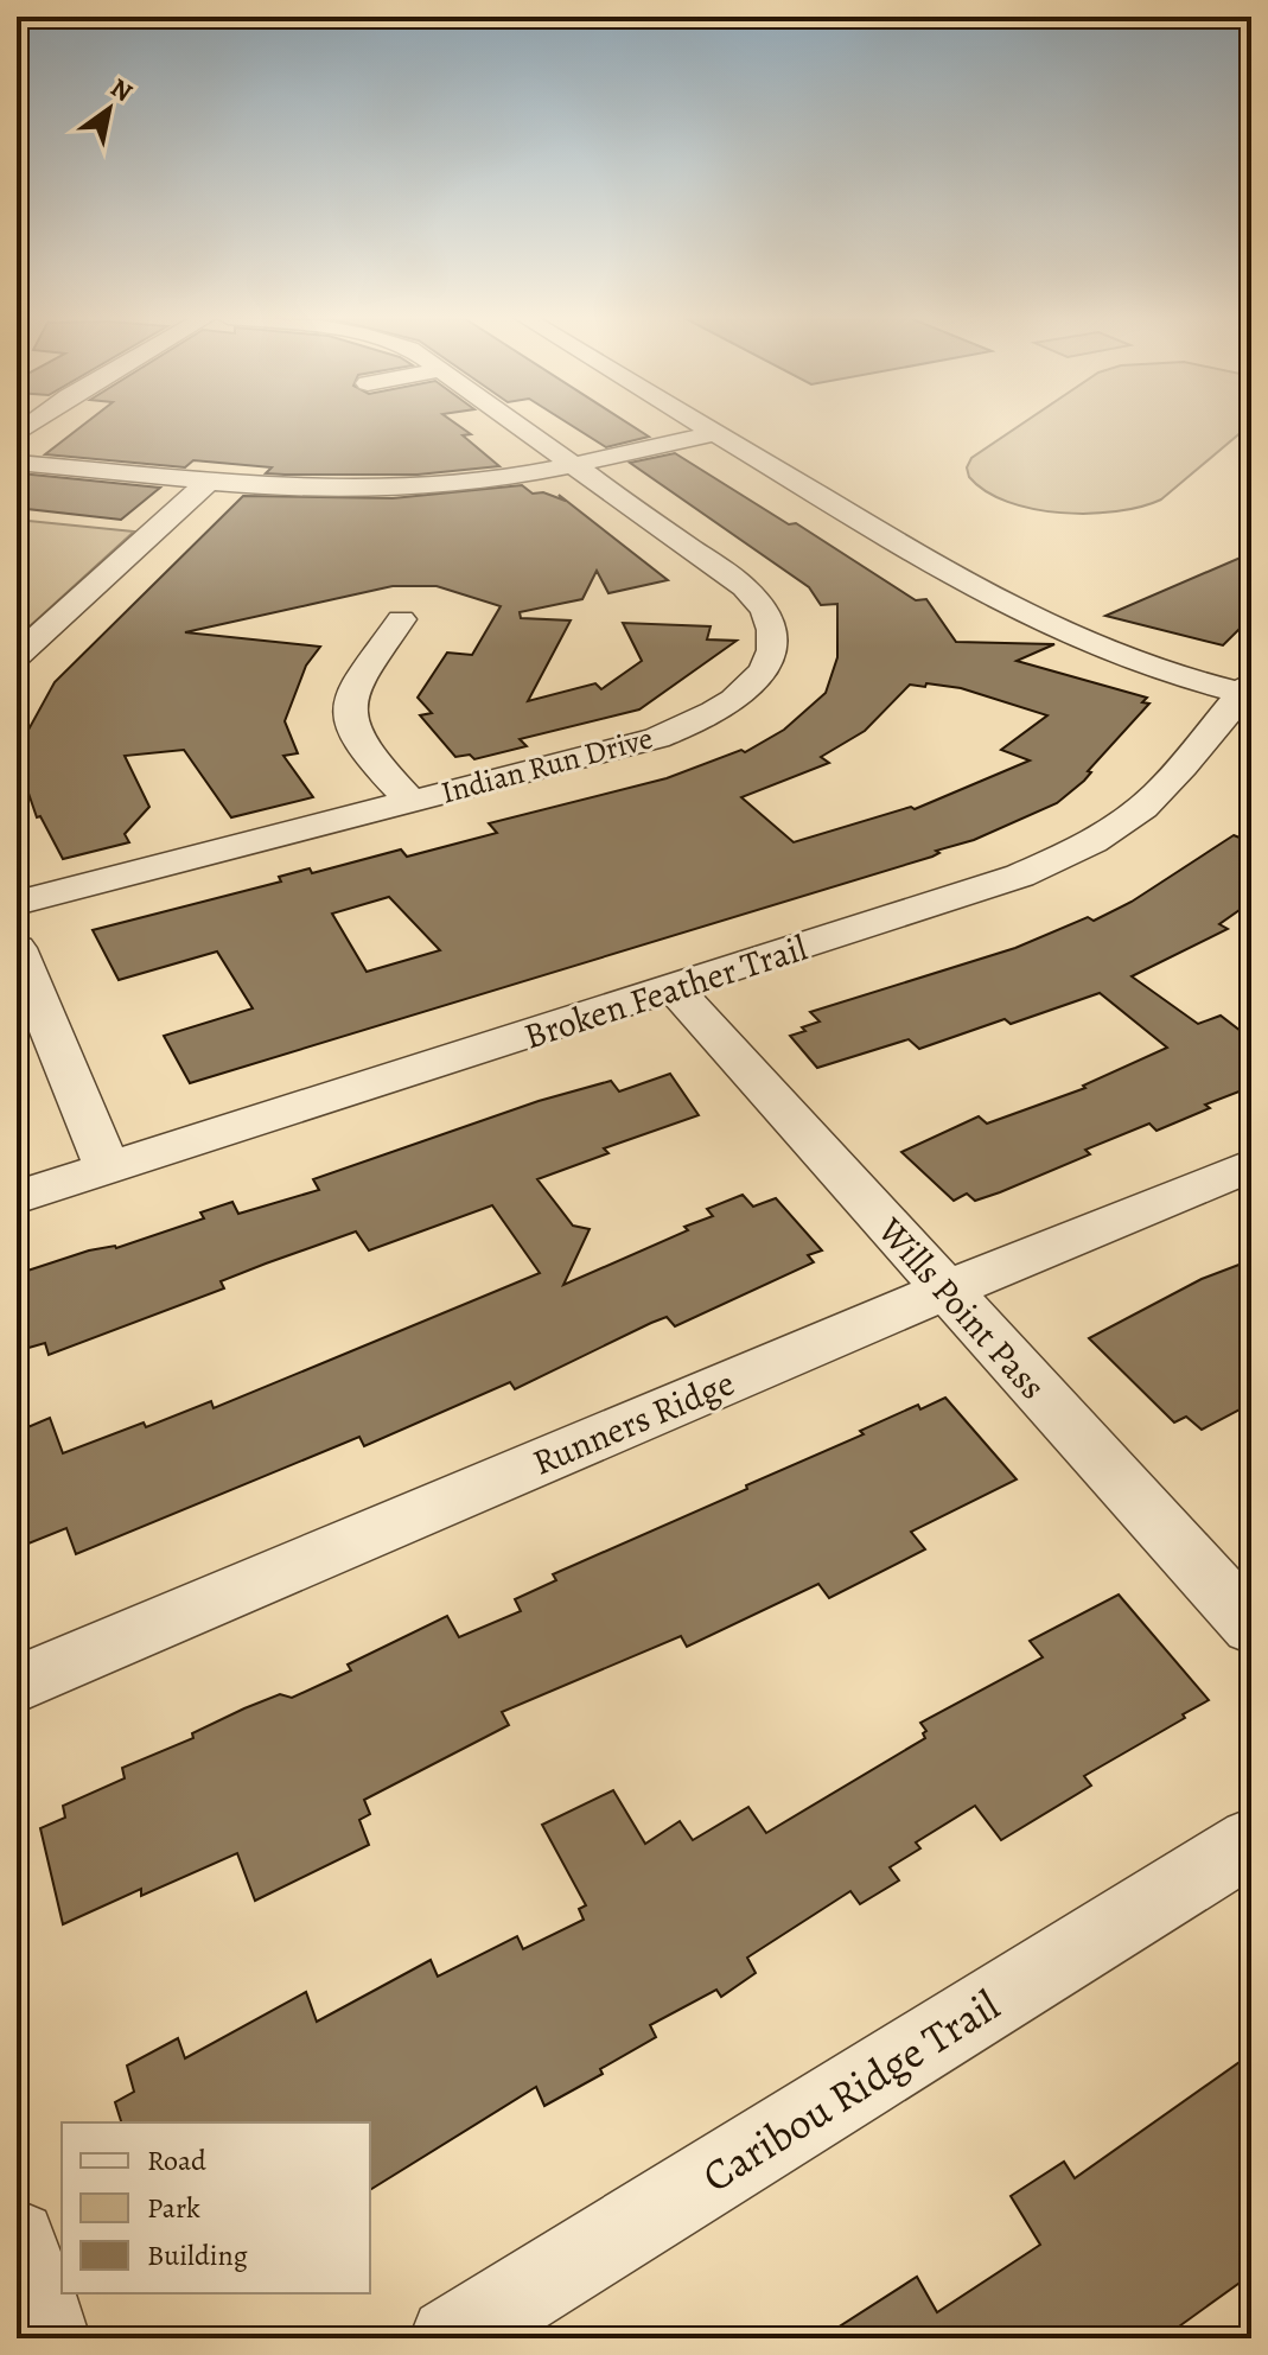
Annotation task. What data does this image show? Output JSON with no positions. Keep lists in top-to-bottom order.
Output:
{
  "streets": {
    "street": [
      "Indian Run Drive",
      "Broken Feather Trail",
      "Wills Point Pass",
      "Runners Ridge",
      "Caribou Ridge Trail"
    ]
  },
  "crossings": [
    ["Broken Feather Trail", "Wills Point Pass"],
    ["Wills Point Pass", "Runners Ridge"]
  ],
  "legend": ["Road", "Park", "Building"],
  "north": "top right"
}
